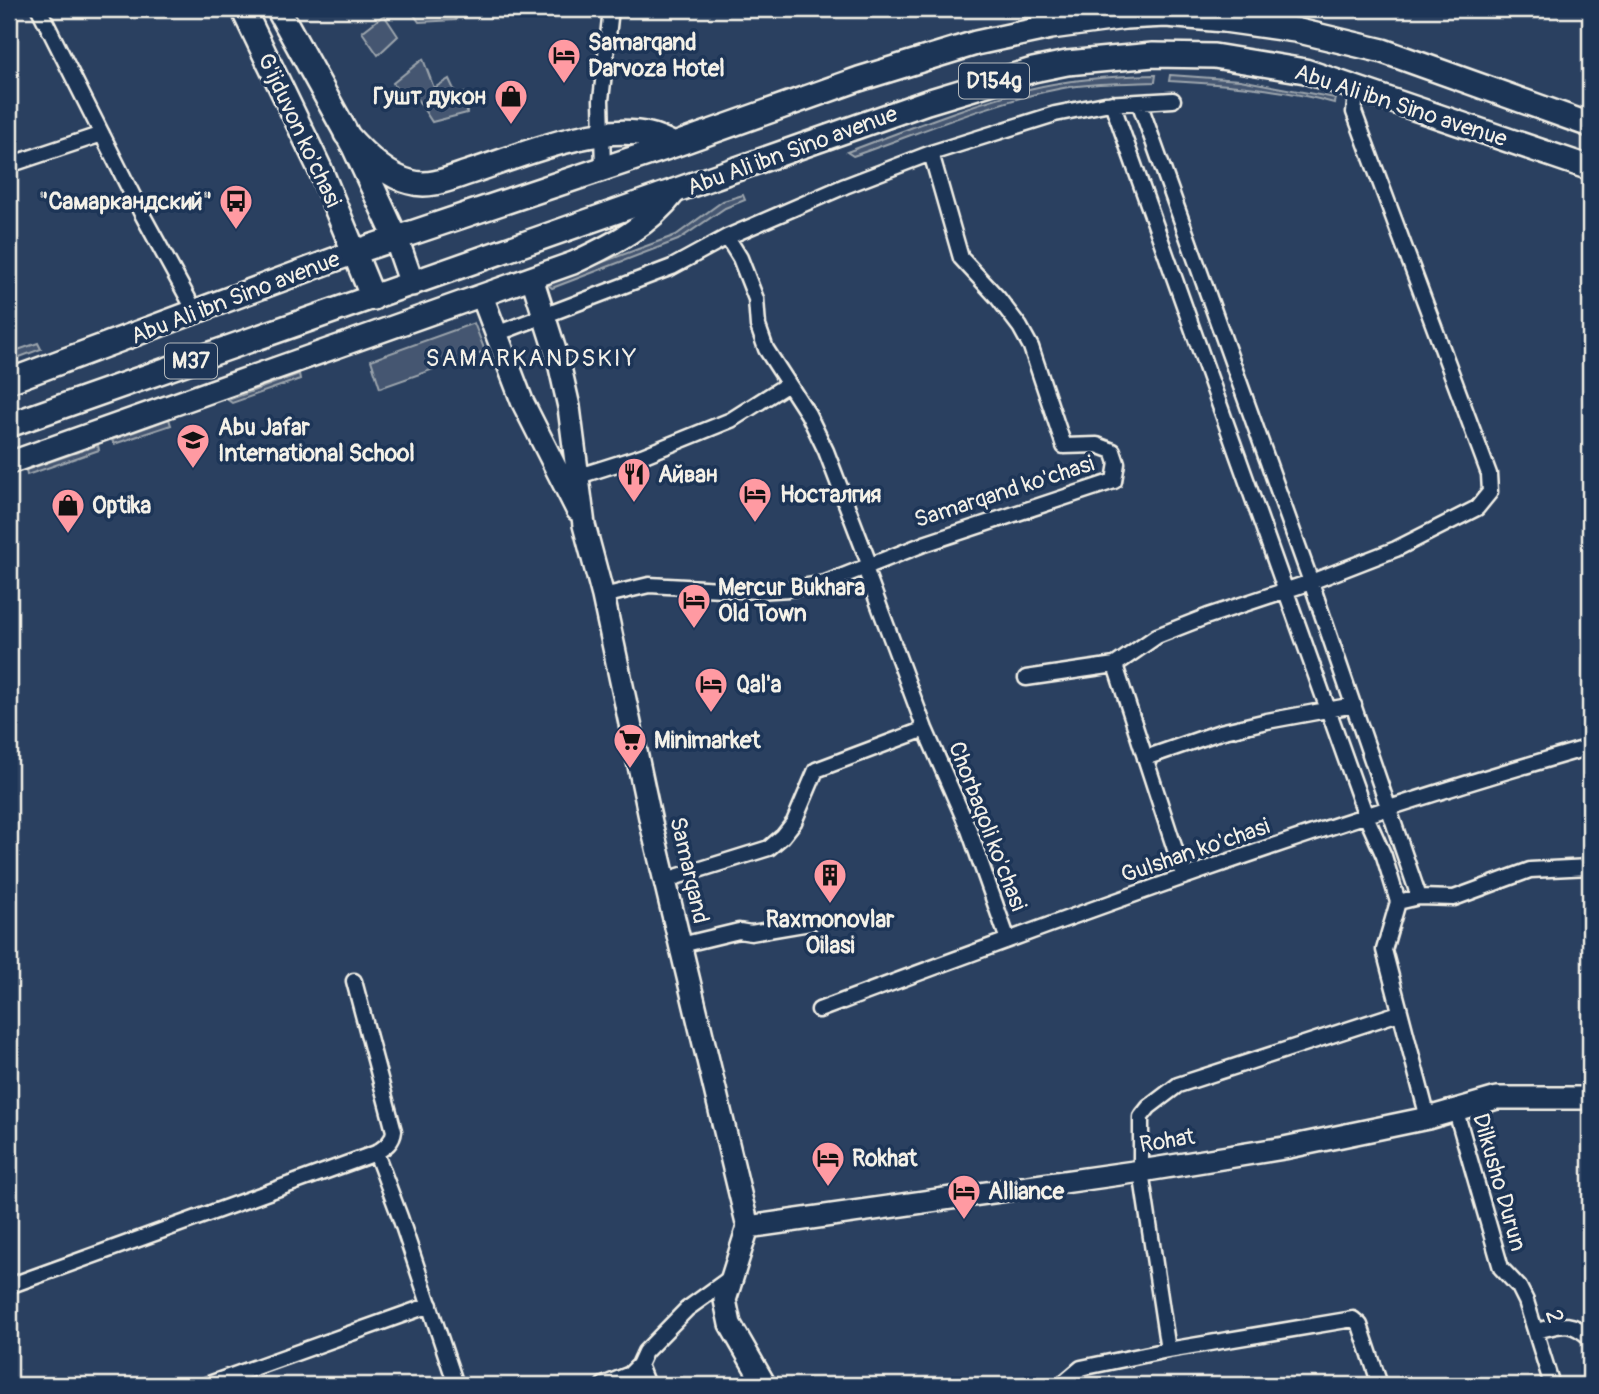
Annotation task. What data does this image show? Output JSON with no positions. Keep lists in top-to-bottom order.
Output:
{
  "streets": {
    "main road": [
      "D154g",
      "Abu Ali ibn Sino avenue",
      "G'ijduvon ko'chasi",
      "M37"
    ],
    "street": [
      "Samarqand ko'chasi",
      "Chorbaqoli ko'chasi",
      "Gulshan ko'chasi",
      "Samarqand",
      "Rohat",
      "Dilkusho Durun",
      "2"
    ]
  },
  "crossings": [
    ["Abu Ali ibn Sino avenue", "G'ijduvon ko'chasi"],
    ["Samarqand ko'chasi", "Chorbaqoli ko'chasi"],
    ["Chorbaqoli ko'chasi", "Gulshan ko'chasi"],
    ["Chorbaqoli ko'chasi", "Samarqand"],
    ["Samarqand", "Rohat"],
    ["Rohat", "Dilkusho Durun"],
    ["Dilkusho Durun", "2"]
  ],
  "districts": ["SAMARKANDSKIY"],
  "places": {
    "hotel": [
      "Samarqand Darvoza Hotel",
      "Носталгия",
      "Mercur Bukhara Old Town",
      "Qal'a",
      "Rokhat",
      "Alliance"
    ],
    "shop": ["Гушт дукон", "Optika"],
    "bus stop": ["\"Самаркандский\""],
    "school or university": ["Abu Jafar International School"],
    "restaurant": ["Айван"],
    "supermarket": ["Minimarket"],
    "building": ["Raxmonovlar Oilasi"]
  }
}
